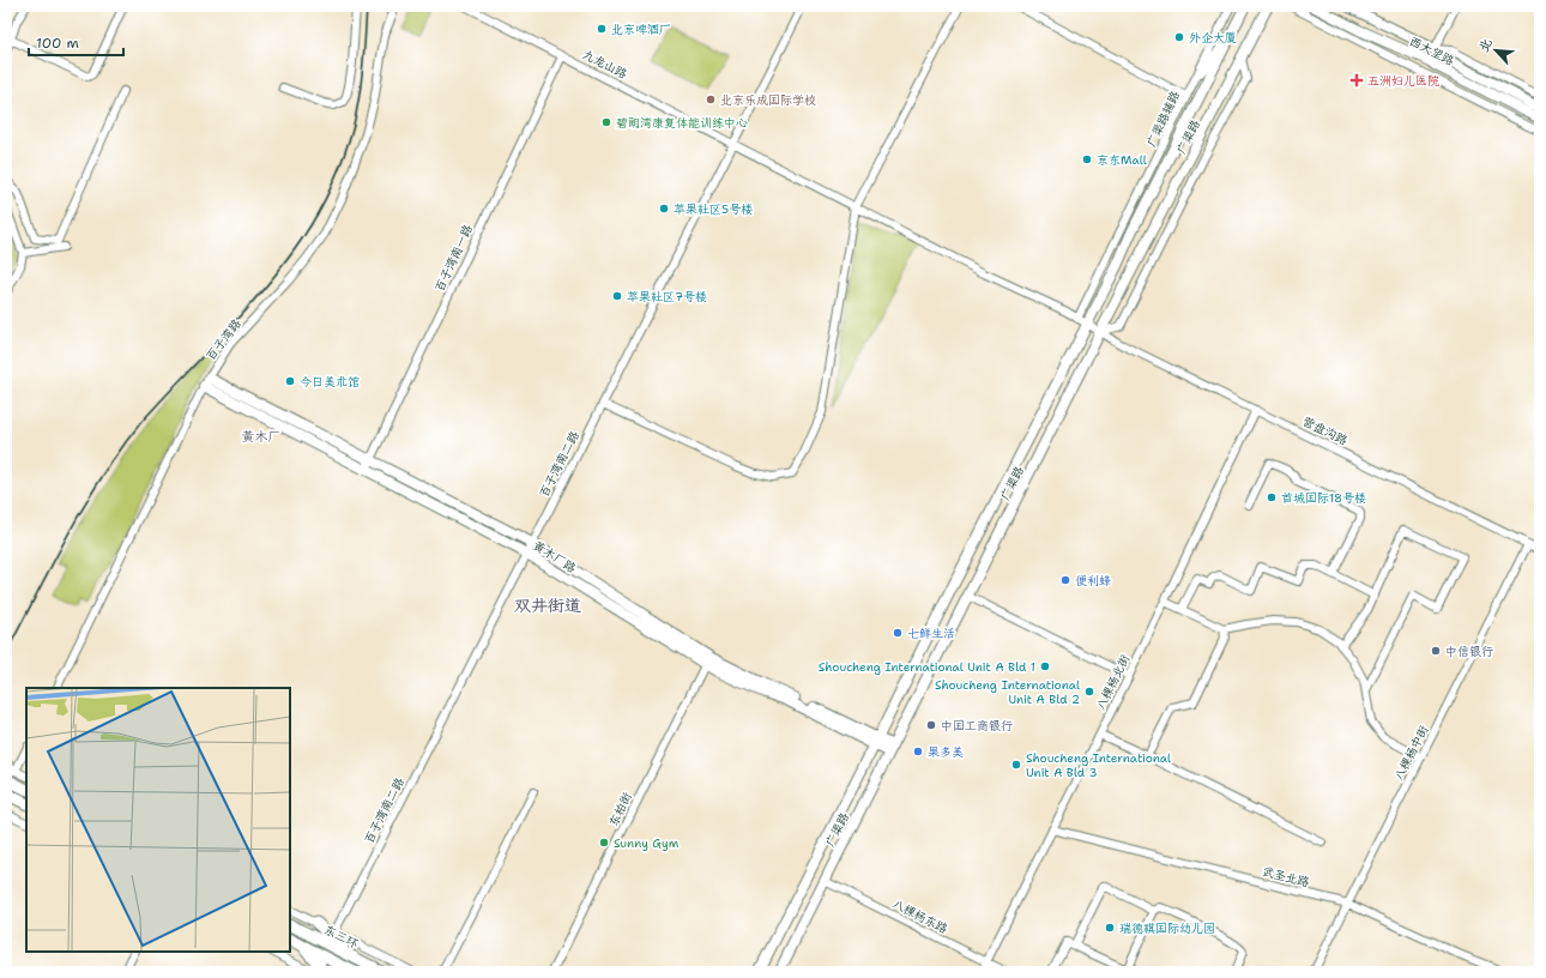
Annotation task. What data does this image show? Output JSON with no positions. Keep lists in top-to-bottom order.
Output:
{
  "streets": {
    "highway": ["东三环"],
    "main road": ["西大望路", "广渠路", "黄木厂路"],
    "street": [
      "九龙山路",
      "广渠路辅路",
      "百子湾南一路",
      "百子湾路",
      "营盘沟路",
      "百子湾南二路",
      "八棵杨北街",
      "八棵杨中街",
      "东柏街",
      "武圣北路",
      "八棵杨东路"
    ]
  },
  "crossings": [
    ["九龙山路", "百子湾南一路"],
    ["九龙山路", "营盘沟路"],
    ["九龙山路", "百子湾南二路"],
    ["广渠路辅路", "营盘沟路"],
    ["广渠路", "营盘沟路"],
    ["广渠路", "黄木厂路"],
    ["广渠路", "八棵杨东路"],
    ["百子湾南一路", "黄木厂路"],
    ["百子湾路", "黄木厂路"],
    ["营盘沟路", "八棵杨北街"],
    ["营盘沟路", "八棵杨中街"],
    ["百子湾南二路", "黄木厂路"],
    ["黄木厂路", "东柏街"],
    ["八棵杨北街", "武圣北路"],
    ["八棵杨北街", "八棵杨东路"],
    ["八棵杨中街", "武圣北路"]
  ],
  "districts": ["黄木厂", "双井街道"],
  "places": {
    "other": [
      "北京啤酒厂",
      "外企大厦",
      "北京乐成国际学校",
      "碧朗湾康复体能训练中心",
      "京东Mall",
      "苹果社区5号楼",
      "苹果社区7号楼",
      "今日美术馆",
      "首城国际18号楼",
      "便利蜂",
      "七鲜生活",
      "中信银行",
      "Shoucheng International Unit A Bld 1",
      "Shoucheng International Unit A Bld 2",
      "中国工商银行",
      "果多美",
      "Shoucheng International Unit A Bld 3",
      "Sunny Gym",
      "瑞德祺国际幼儿园"
    ],
    "health": ["五洲妇儿医院"]
  },
  "scale_bar": "100 m",
  "north": "top left"
}
